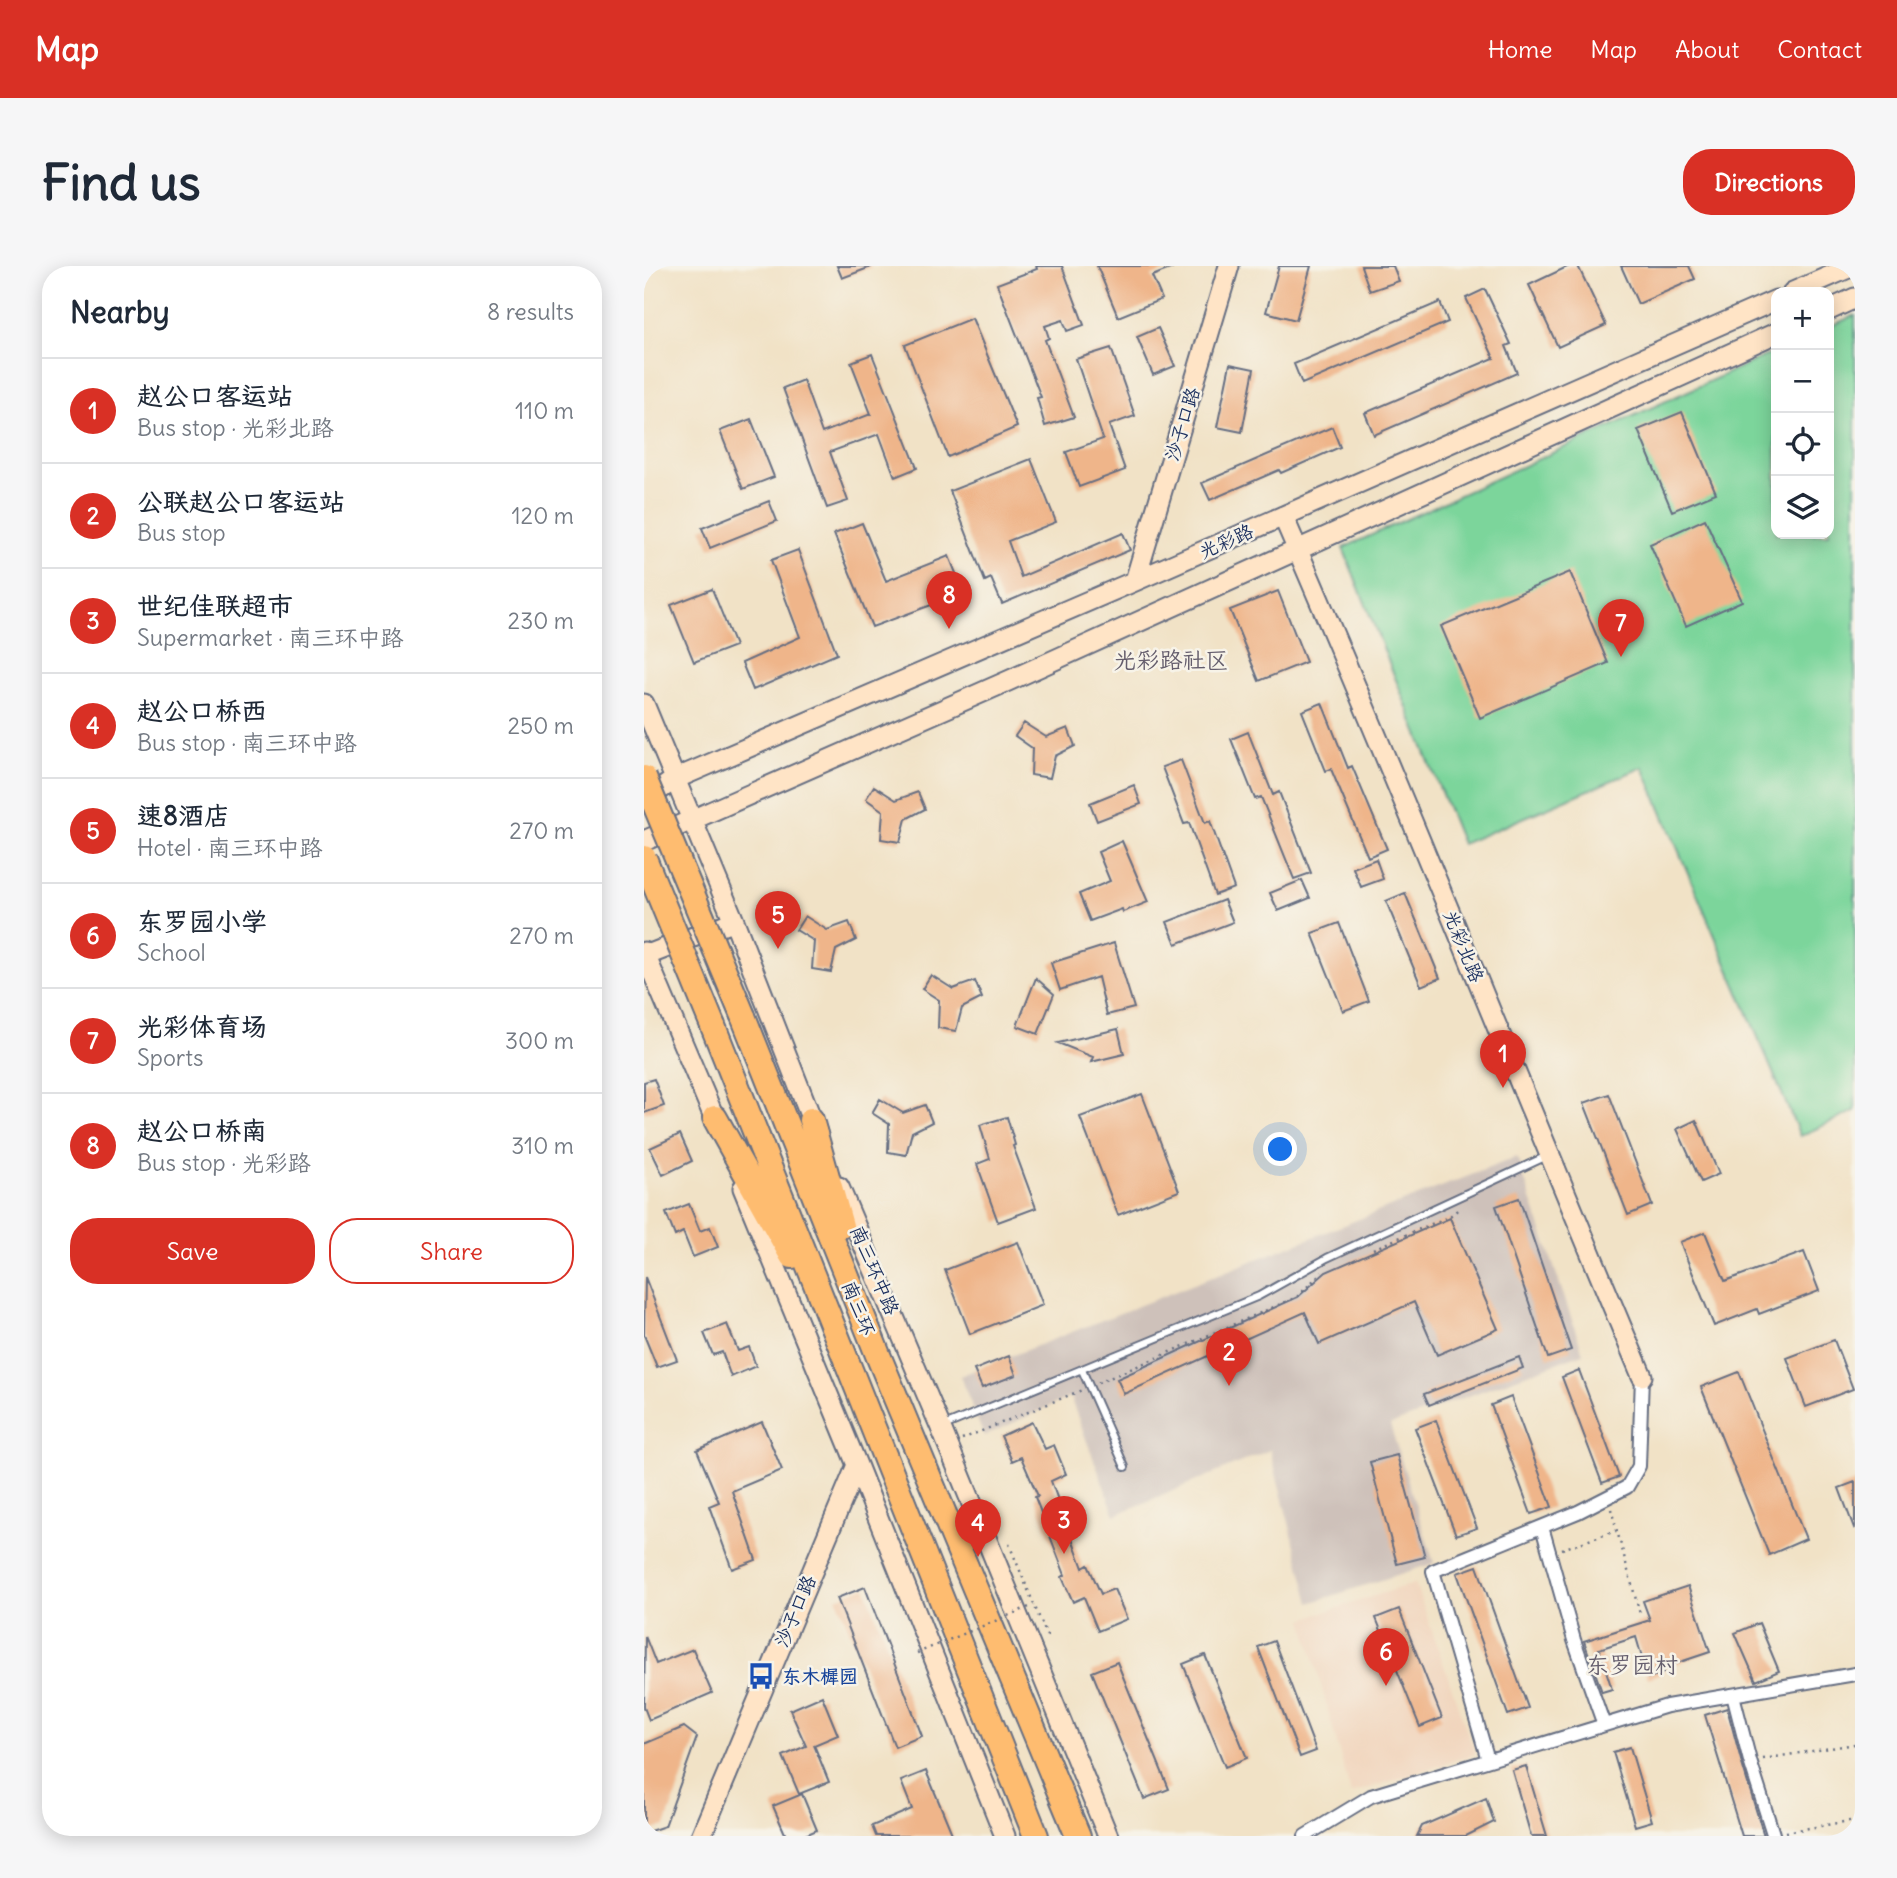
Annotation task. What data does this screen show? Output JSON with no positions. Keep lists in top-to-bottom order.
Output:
{
  "streets": {
    "highway": ["南三环"],
    "street": [
      "沙子口路",
      "光彩路",
      "光彩北路",
      "南三环中路"
    ]
  },
  "crossings": [
    ["沙子口路", "光彩路"],
    ["光彩路", "光彩北路"],
    ["光彩路", "南三环中路"]
  ],
  "districts": ["光彩路社区", "东罗园村"],
  "places": {
    "bus stop": ["东木樨园"]
  },
  "page": {
    "header": "Map",
    "nav": [
      "Home",
      "Map",
      "About",
      "Contact"
    ],
    "buttons": [
      "Directions",
      ["Save", "Share"]
    ],
    "title": "Find us",
    "heading": ["Nearby", "8 results"],
    "map_buttons": ["+", "−"],
    "list": [
      {
        "mark": "1",
        "name": "赵公口客运站",
        "note": "Bus stop · 光彩北路",
        "value": "110 m"
      },
      {
        "mark": "2",
        "name": "公联赵公口客运站",
        "note": "Bus stop",
        "value": "120 m"
      },
      {
        "mark": "3",
        "name": "世纪佳联超市",
        "note": "Supermarket · 南三环中路",
        "value": "230 m"
      },
      {
        "mark": "4",
        "name": "赵公口桥西",
        "note": "Bus stop · 南三环中路",
        "value": "250 m"
      },
      {
        "mark": "5",
        "name": "速8酒店",
        "note": "Hotel · 南三环中路",
        "value": "270 m"
      },
      {
        "mark": "6",
        "name": "东罗园小学",
        "note": "School",
        "value": "270 m"
      },
      {
        "mark": "7",
        "name": "光彩体育场",
        "note": "Sports",
        "value": "300 m"
      },
      {
        "mark": "8",
        "name": "赵公口桥南",
        "note": "Bus stop · 光彩路",
        "value": "310 m"
      }
    ],
    "pins": [
      "8",
      "7",
      "5",
      "1",
      "2",
      "3",
      "4",
      "6"
    ]
  }
}
